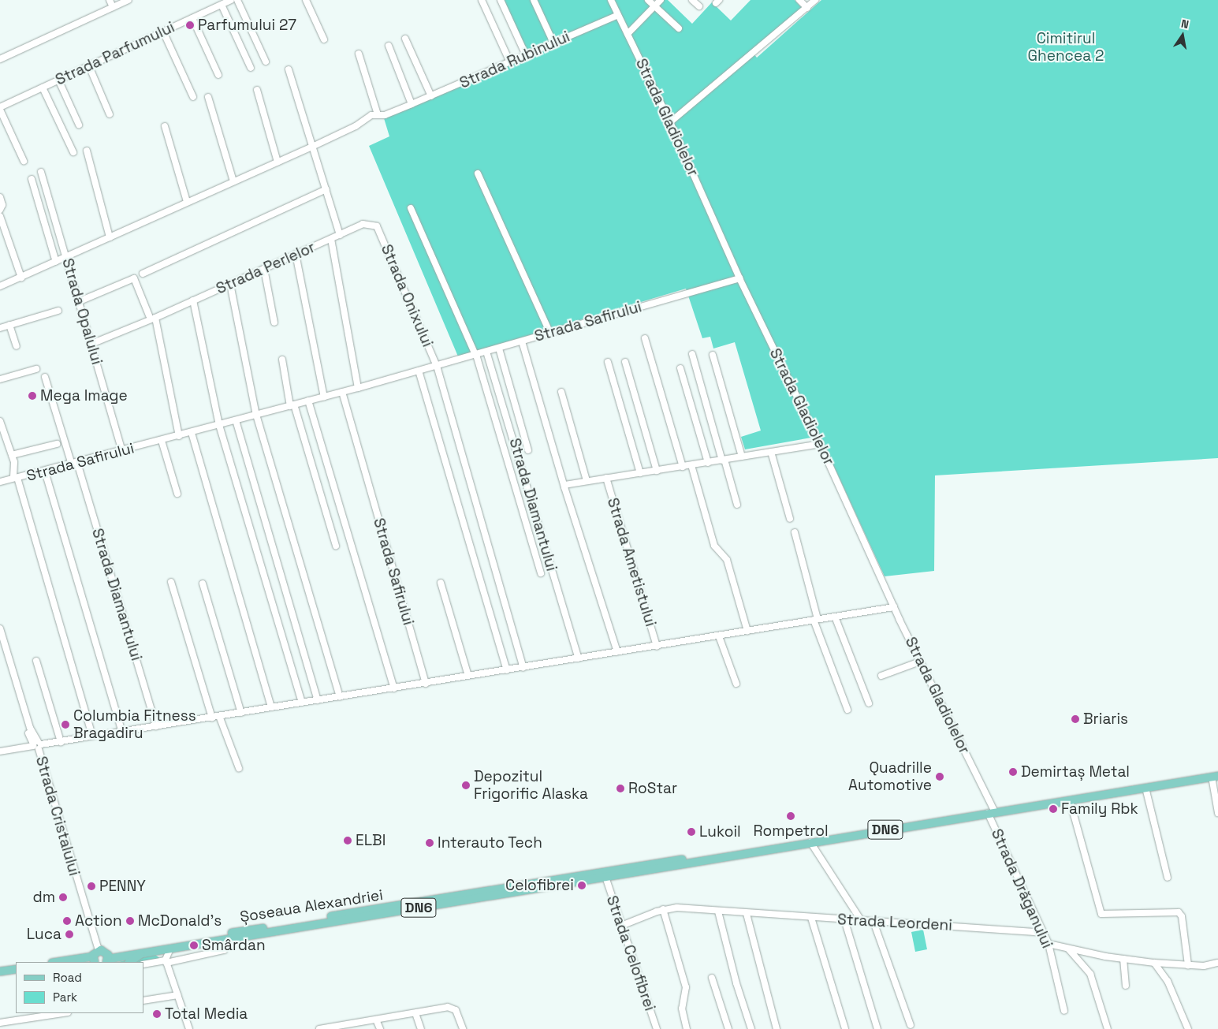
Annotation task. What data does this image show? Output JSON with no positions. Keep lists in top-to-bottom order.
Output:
{
  "streets": {
    "main road": ["DN6", "Șoseaua Alexandriei"],
    "street": [
      "Strada Parfumului",
      "Strada Rubinului",
      "Strada Gladiolelor",
      "Strada Perlelor",
      "Strada Onixului",
      "Strada Opalului",
      "Strada Safirului",
      "Strada Diamantului",
      "Strada Ametistului",
      "Strada Cristalului",
      "Strada Drăganului",
      "Strada Leordeni",
      "Strada Celofibrei"
    ]
  },
  "crossings": [
    ["Strada Rubinului", "Strada Gladiolelor"],
    ["Strada Rubinului", "Strada Opalului"],
    ["Strada Gladiolelor", "Strada Safirului"],
    ["Strada Gladiolelor", "Strada Ametistului"],
    ["Strada Gladiolelor", "DN6"],
    ["Strada Gladiolelor", "Strada Drăganului"],
    ["Strada Gladiolelor", "Șoseaua Alexandriei"],
    ["Strada Perlelor", "Strada Onixului"],
    ["Strada Perlelor", "Strada Opalului"],
    ["Strada Onixului", "Strada Safirului"],
    ["Strada Opalului", "Strada Safirului"],
    ["Strada Safirului", "Strada Diamantului"],
    ["DN6", "Strada Drăganului"],
    ["DN6", "Șoseaua Alexandriei"],
    ["Strada Drăganului", "Șoseaua Alexandriei"],
    ["Strada Drăganului", "Strada Leordeni"],
    ["Șoseaua Alexandriei", "Strada Celofibrei"],
    ["Strada Leordeni", "Strada Celofibrei"]
  ],
  "parks": ["Cimitirul Ghencea 2"],
  "places": [
    "Parfumului 27",
    "Mega Image",
    "Briaris",
    "Columbia Fitness Bragadiru",
    "Demirtaș Metal",
    "Quadrille Automotive",
    "Depozitul Frigorific Alaska",
    "RoStar",
    "Family Rbk",
    "Rompetrol",
    "Lukoil",
    "ELBI",
    "Interauto Tech",
    "Celofibrei",
    "PENNY",
    "dm",
    "Action",
    "McDonald's",
    "Luca",
    "Smârdan",
    "Total Media"
  ],
  "legend": ["Road", "Park"],
  "north": "top"
}
